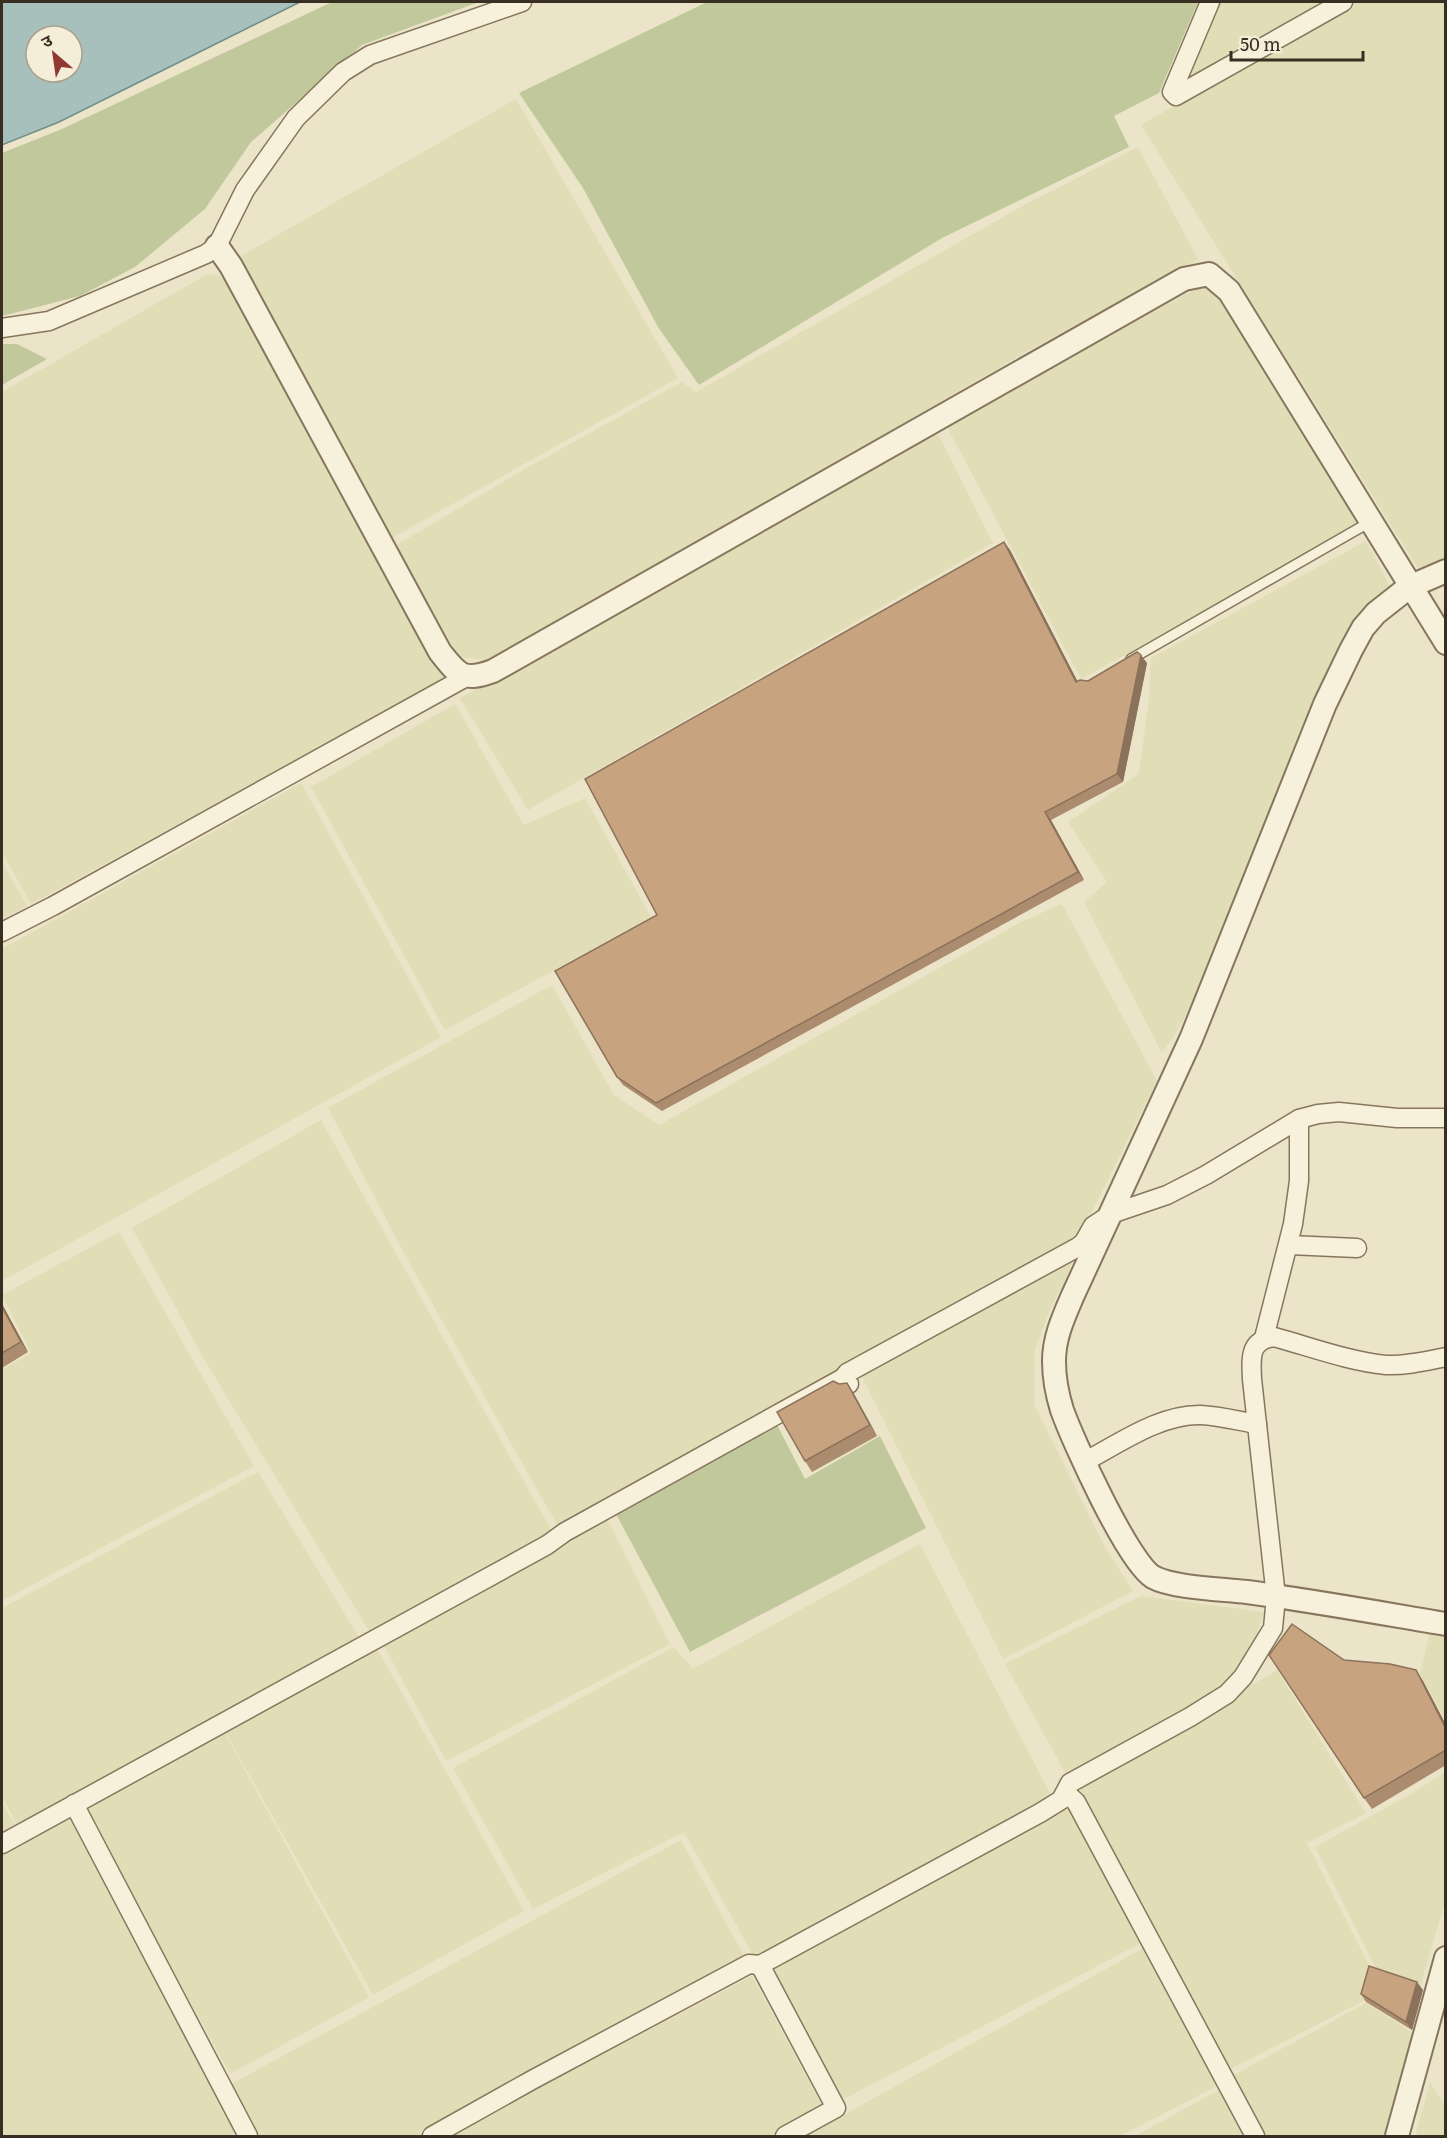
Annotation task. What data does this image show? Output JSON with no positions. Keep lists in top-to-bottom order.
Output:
{
  "scale_bar": "50 m",
  "north": "top left"
}
